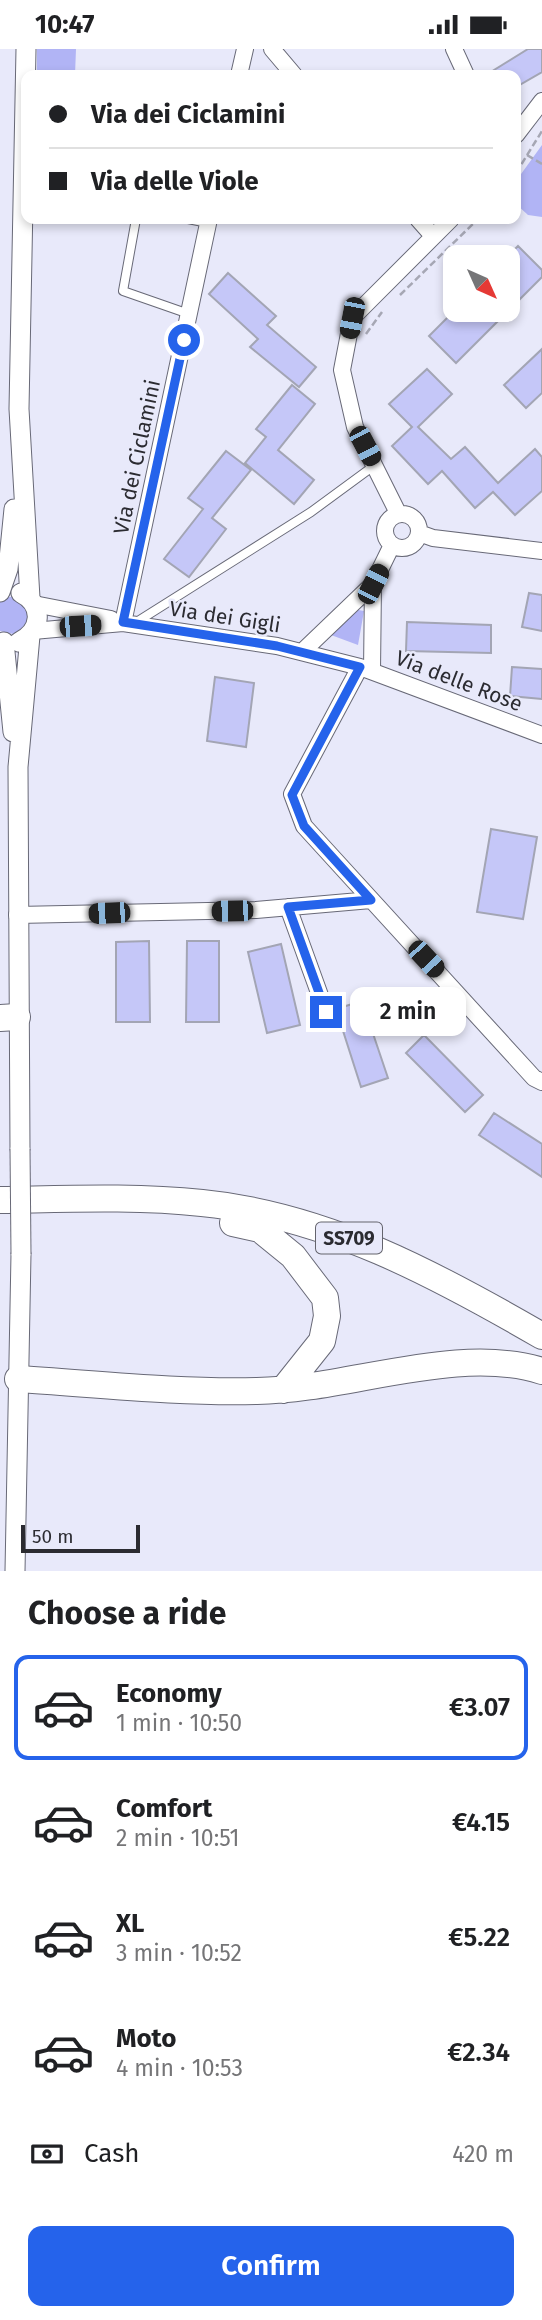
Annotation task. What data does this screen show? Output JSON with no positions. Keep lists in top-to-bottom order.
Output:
{
  "streets": {
    "highway": ["SS709"],
    "street": ["Via dei Ciclamini", "Via dei Gigli", "Via delle Rose"]
  },
  "crossings": [
    ["Via dei Ciclamini", "Via dei Gigli"],
    ["Via dei Gigli", "Via delle Rose"]
  ],
  "scale_bar": "50 m",
  "north": "bottom right",
  "page": {
    "status": "10:47",
    "banner": ["Via dei Ciclamini", "Via delle Viole"],
    "bubble": "2 min",
    "scale": "50 m",
    "heading": "Choose a ride",
    "list": [
      {
        "name": "Economy",
        "note": "1 min · 10:50",
        "value": "€3.07"
      },
      {
        "name": "Comfort",
        "note": "2 min · 10:51",
        "value": "€4.15"
      },
      {
        "name": "XL",
        "note": "3 min · 10:52",
        "value": "€5.22"
      },
      {
        "name": "Moto",
        "note": "4 min · 10:53",
        "value": "€2.34"
      }
    ],
    "pay": ["Cash", "420 m"],
    "buttons": "Confirm"
  }
}
